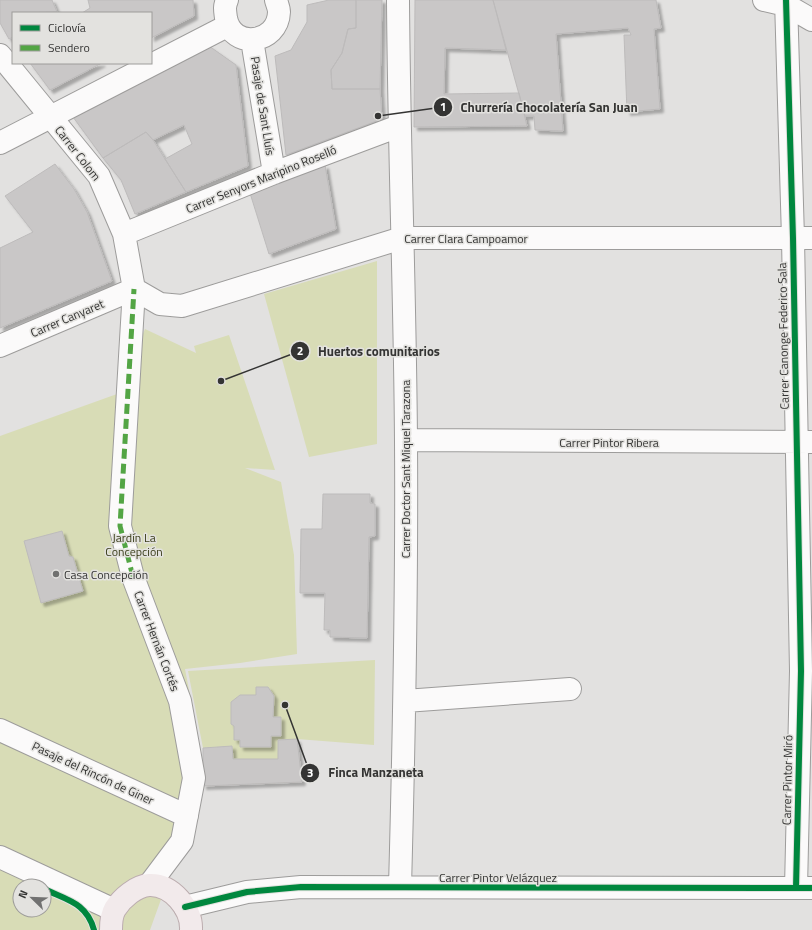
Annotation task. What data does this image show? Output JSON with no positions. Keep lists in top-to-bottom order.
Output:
{
  "streets": {
    "street": [
      "Pasaje de Sant Lluís",
      "Carrer Colom",
      "Carrer Senyors Maripino Roselló",
      "Carrer Clara Campoamor",
      "Carrer Canyaret",
      "Carrer Canonge Federico Sala",
      "Carrer Pintor Ribera",
      "Carrer Doctor Sant Miquel Tarazona",
      "Carrer Hernán Cortés",
      "Pasaje del Rincón de Giner",
      "Carrer Pintor Miró",
      "Carrer Pintor Velázquez"
    ]
  },
  "crossings": [
    ["Pasaje de Sant Lluís", "Carrer Senyors Maripino Roselló"],
    ["Carrer Colom", "Carrer Senyors Maripino Roselló"],
    ["Carrer Colom", "Carrer Clara Campoamor"],
    ["Carrer Colom", "Carrer Canyaret"],
    ["Carrer Colom", "Carrer Hernán Cortés"],
    ["Carrer Senyors Maripino Roselló", "Carrer Doctor Sant Miquel Tarazona"],
    ["Carrer Clara Campoamor", "Carrer Canyaret"],
    ["Carrer Clara Campoamor", "Carrer Canonge Federico Sala"],
    ["Carrer Clara Campoamor", "Carrer Doctor Sant Miquel Tarazona"],
    ["Carrer Clara Campoamor", "Carrer Hernán Cortés"],
    ["Carrer Canyaret", "Carrer Hernán Cortés"],
    ["Carrer Canonge Federico Sala", "Carrer Pintor Ribera"],
    ["Carrer Canonge Federico Sala", "Carrer Pintor Miró"],
    ["Carrer Pintor Ribera", "Carrer Doctor Sant Miquel Tarazona"],
    ["Carrer Doctor Sant Miquel Tarazona", "Carrer Pintor Velázquez"],
    ["Carrer Hernán Cortés", "Pasaje del Rincón de Giner"],
    ["Carrer Pintor Miró", "Carrer Pintor Velázquez"]
  ],
  "parks": ["Jardín La Concepción"],
  "places": [
    "Churrería Chocolatería San Juan",
    "Huertos comunitarios",
    "Casa Concepción",
    "Finca Manzaneta"
  ],
  "legend": ["Ciclovía", "Sendero"],
  "north": "top left"
}
